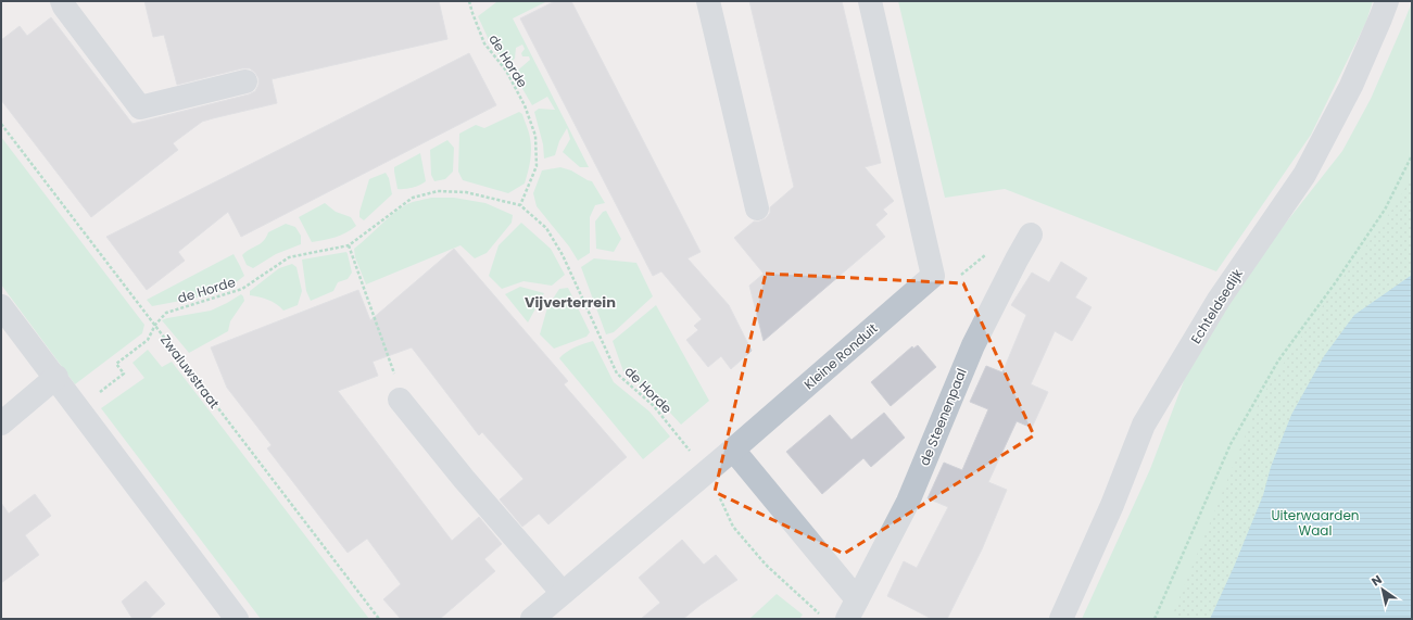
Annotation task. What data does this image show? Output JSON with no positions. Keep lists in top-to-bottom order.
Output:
{
  "streets": {
    "street": ["Echteldsedijk", "Kleine Ronduit", "de Steenenpaal"],
    "path": ["de Horde", "Zwaluwstraat"]
  },
  "crossings": [
    ["de Horde", "Kleine Ronduit"],
    ["de Horde", "Zwaluwstraat"],
    ["Kleine Ronduit", "de Steenenpaal"]
  ],
  "districts": ["Vijverterrein"],
  "parks": ["Uiterwaarden Waal"],
  "north": "top left"
}
